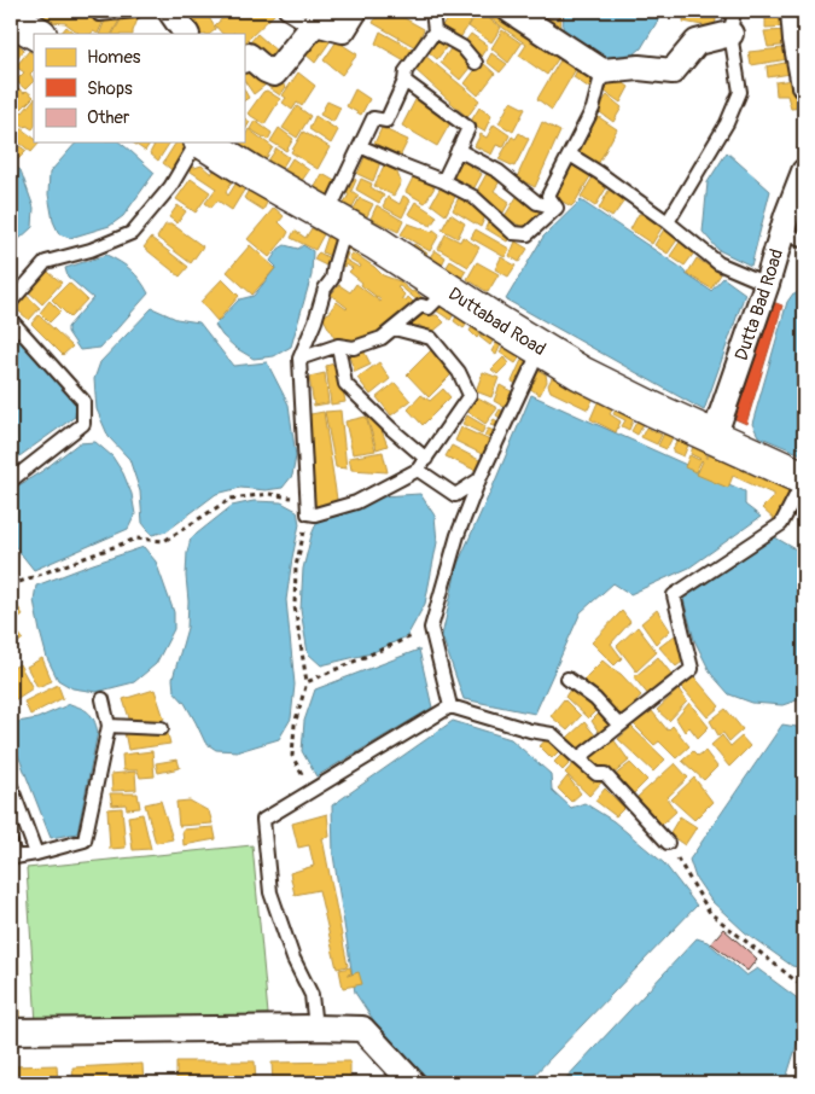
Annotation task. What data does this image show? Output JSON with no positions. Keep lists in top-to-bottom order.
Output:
{
  "streets": {
    "main road": ["Duttabad Road"],
    "street": ["Dutta Bad Road"]
  },
  "crossings": [
    ["Dutta Bad Road", "Duttabad Road"]
  ],
  "legend": ["Homes", "Shops", "Other"]
}
